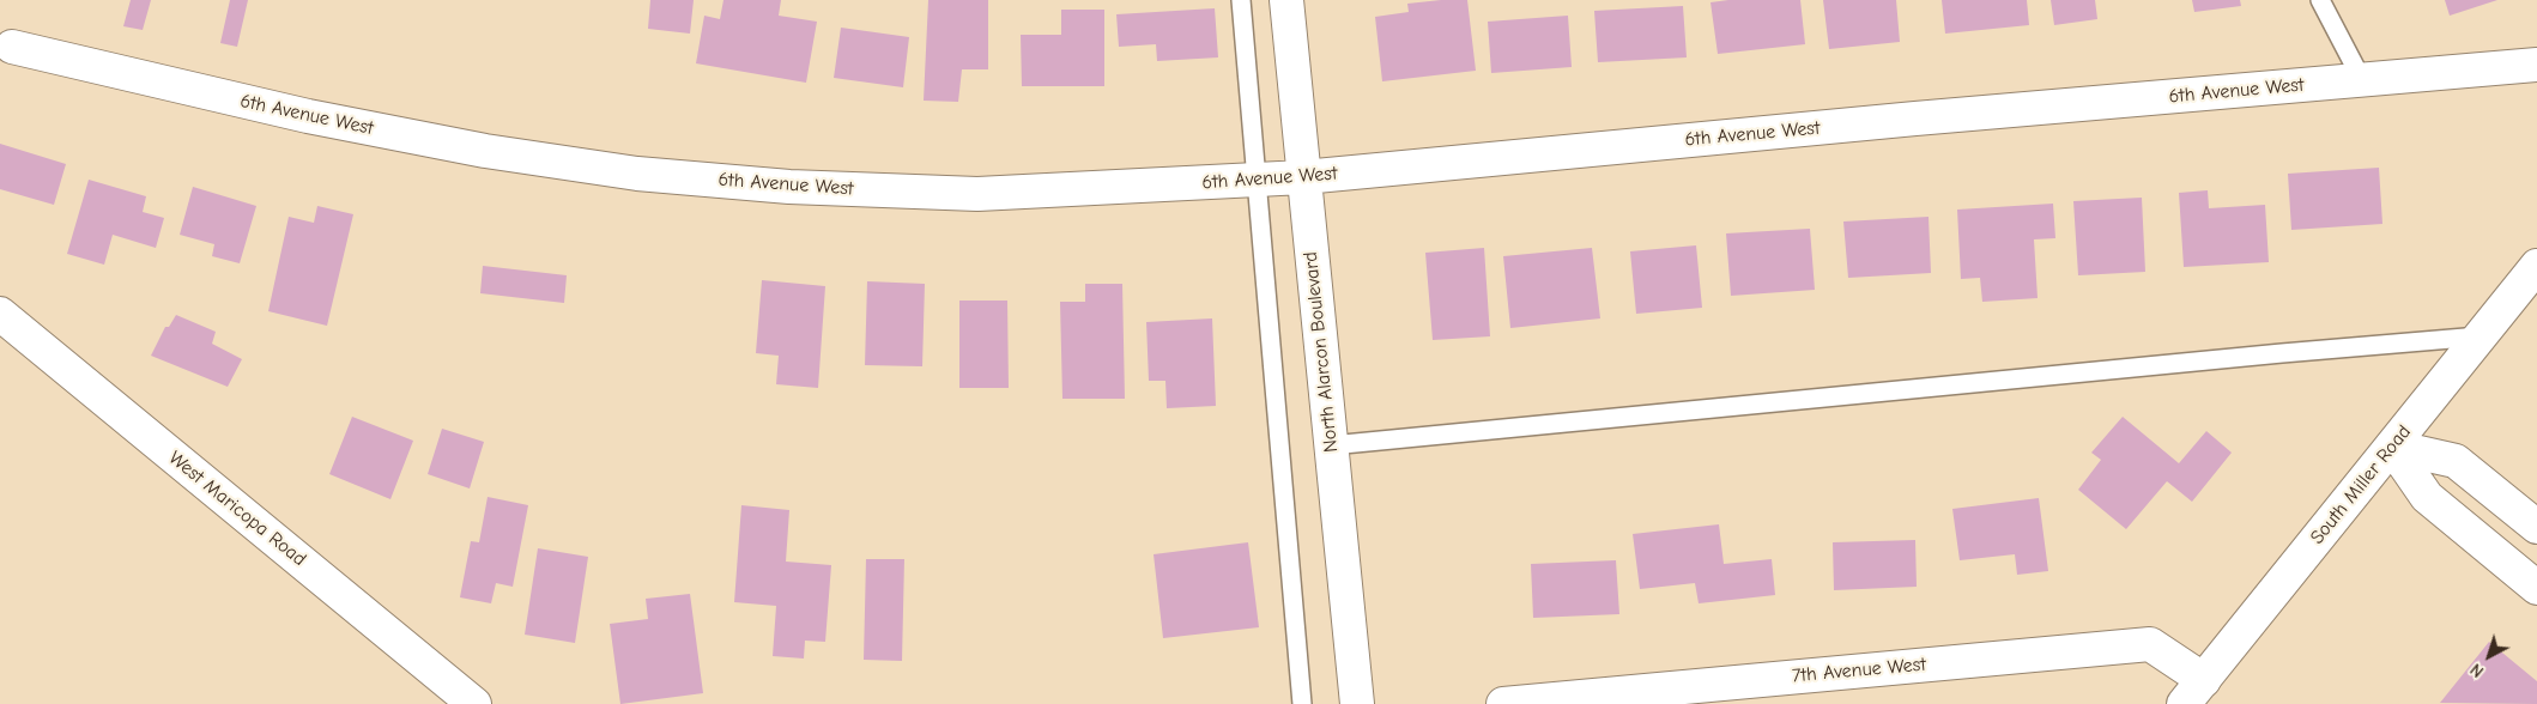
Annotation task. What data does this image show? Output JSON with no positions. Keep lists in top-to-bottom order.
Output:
{
  "streets": {
    "street": [
      "6th Avenue West",
      "North Alarcon Boulevard",
      "South Miller Road",
      "West Maricopa Road",
      "7th Avenue West"
    ]
  },
  "crossings": [
    ["6th Avenue West", "North Alarcon Boulevard"],
    ["South Miller Road", "7th Avenue West"]
  ],
  "north": "bottom left"
}
